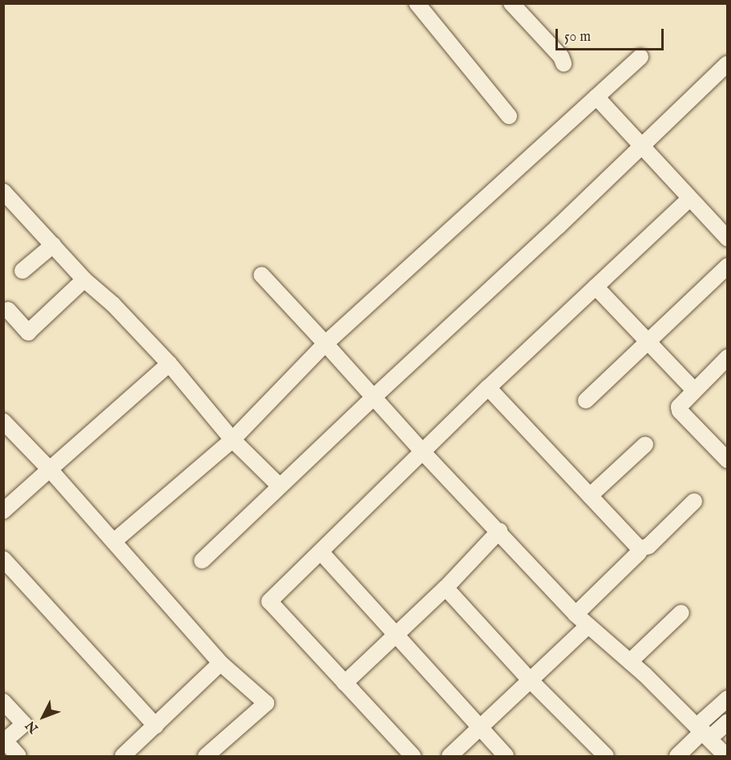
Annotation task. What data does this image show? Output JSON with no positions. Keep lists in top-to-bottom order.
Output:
{
  "scale_bar": "50 m",
  "north": "bottom left"
}
